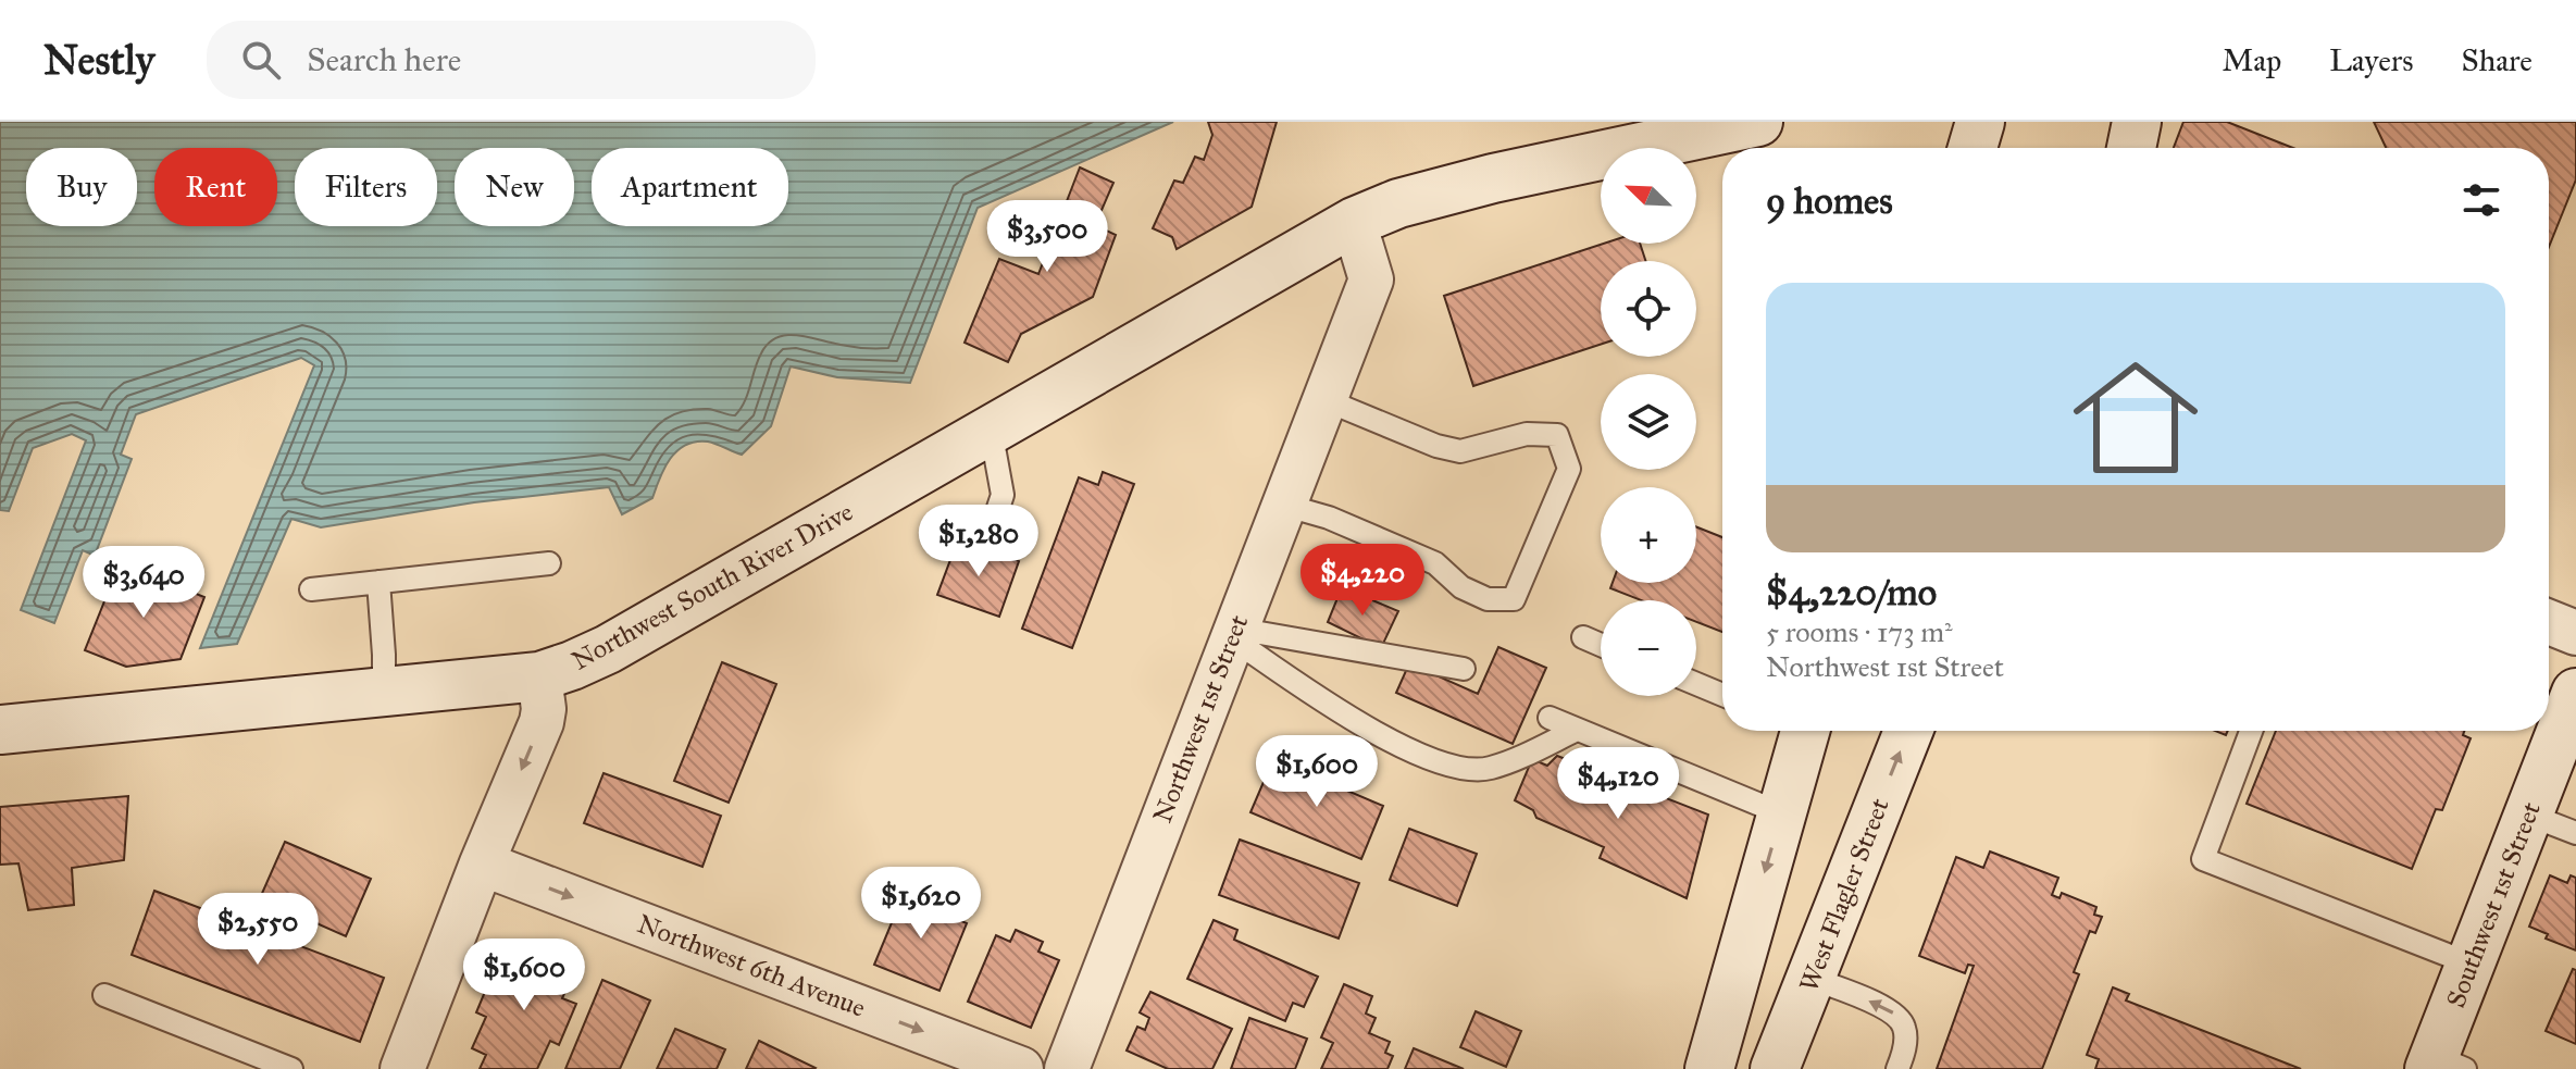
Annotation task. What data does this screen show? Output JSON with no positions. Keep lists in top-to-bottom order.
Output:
{
  "streets": {
    "street": [
      "Northwest South River Drive",
      "Northwest 1st Street",
      "West Flagler Street",
      "Southwest 1st Street",
      "Northwest 6th Avenue"
    ]
  },
  "crossings": [
    ["Northwest South River Drive", "Northwest 1st Street"]
  ],
  "one_way": ["Northwest 6th Avenue"],
  "north": "top left",
  "page": {
    "header": "Nestly",
    "search": "Search here",
    "nav": ["Map", "Layers", "Share"],
    "map_buttons": ["+", "−"],
    "chip": [
      "Buy",
      "Rent",
      "Filters",
      "New",
      "Apartment"
    ],
    "heading": "9 homes",
    "price": [
      "$3,500",
      "$1,280",
      "$4,220",
      "$3,640",
      "$1,600",
      "$4,120",
      "$1,620",
      "$2,550",
      "$1,600"
    ],
    "list": [
      {
        "name": "$4,220/mo",
        "note": "5 rooms · 173 m² · Northwest 1st Street"
      }
    ]
  }
}
